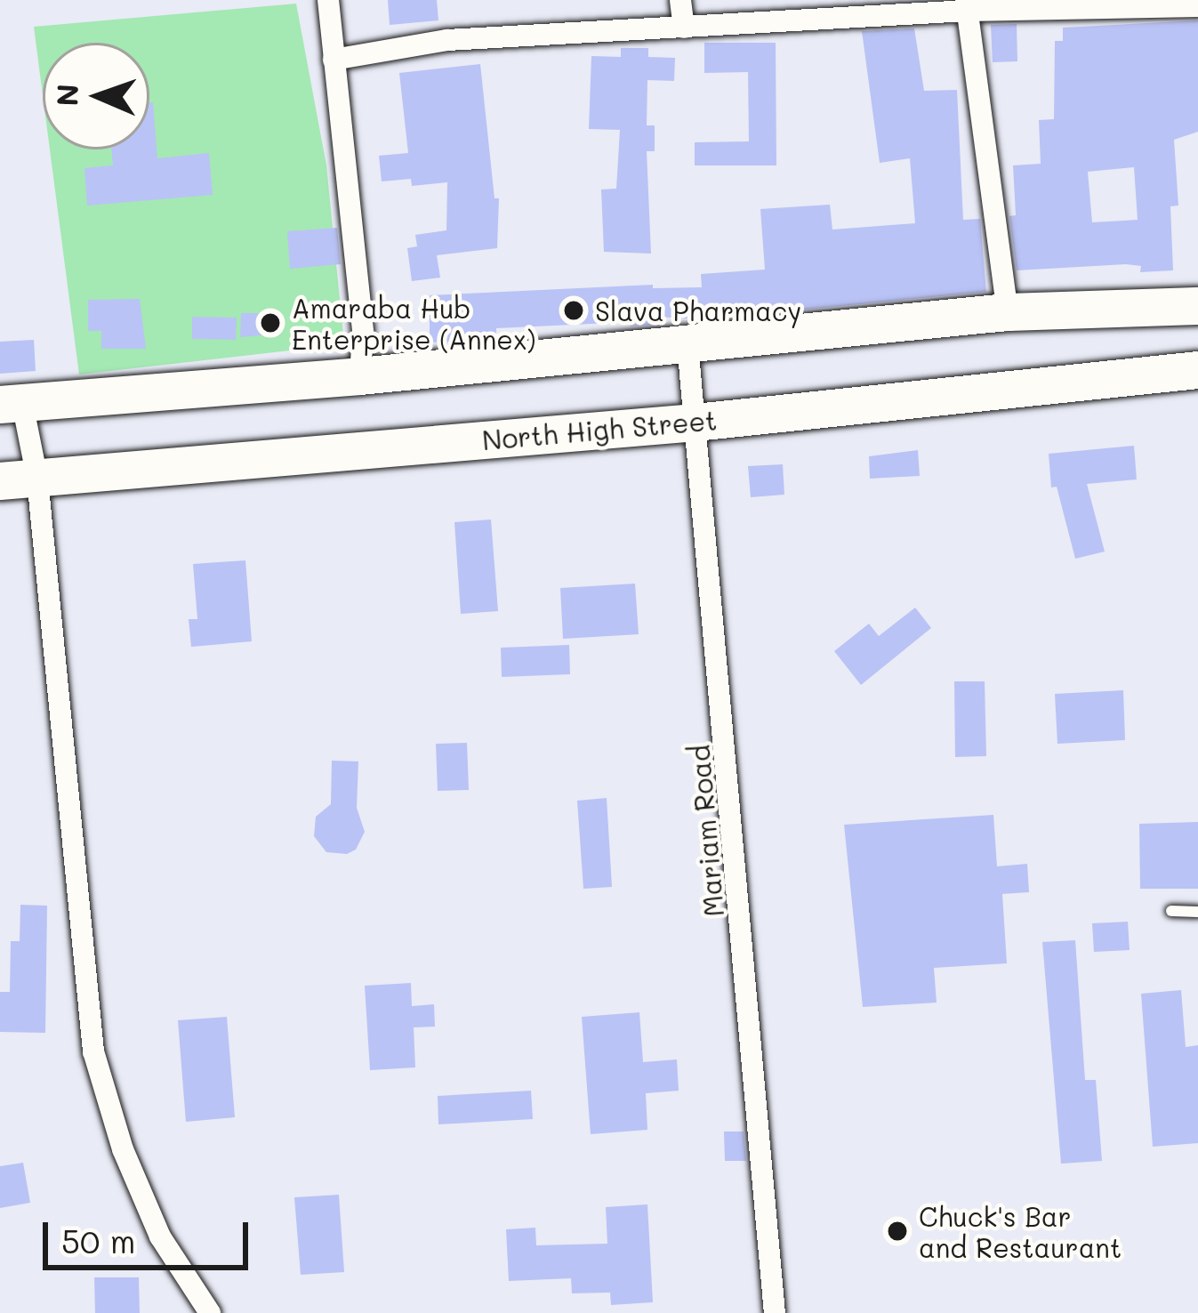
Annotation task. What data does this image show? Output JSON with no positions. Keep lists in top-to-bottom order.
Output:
{
  "streets": {
    "highway": ["North High Street"],
    "street": ["Mariam Road"]
  },
  "crossings": [
    ["North High Street", "Mariam Road"]
  ],
  "places": ["Slava Pharmacy", "Amaraba Hub Enterprise (Annex)", "Chuck's Bar and Restaurant"],
  "scale_bar": "50 m",
  "north": "left"
}
